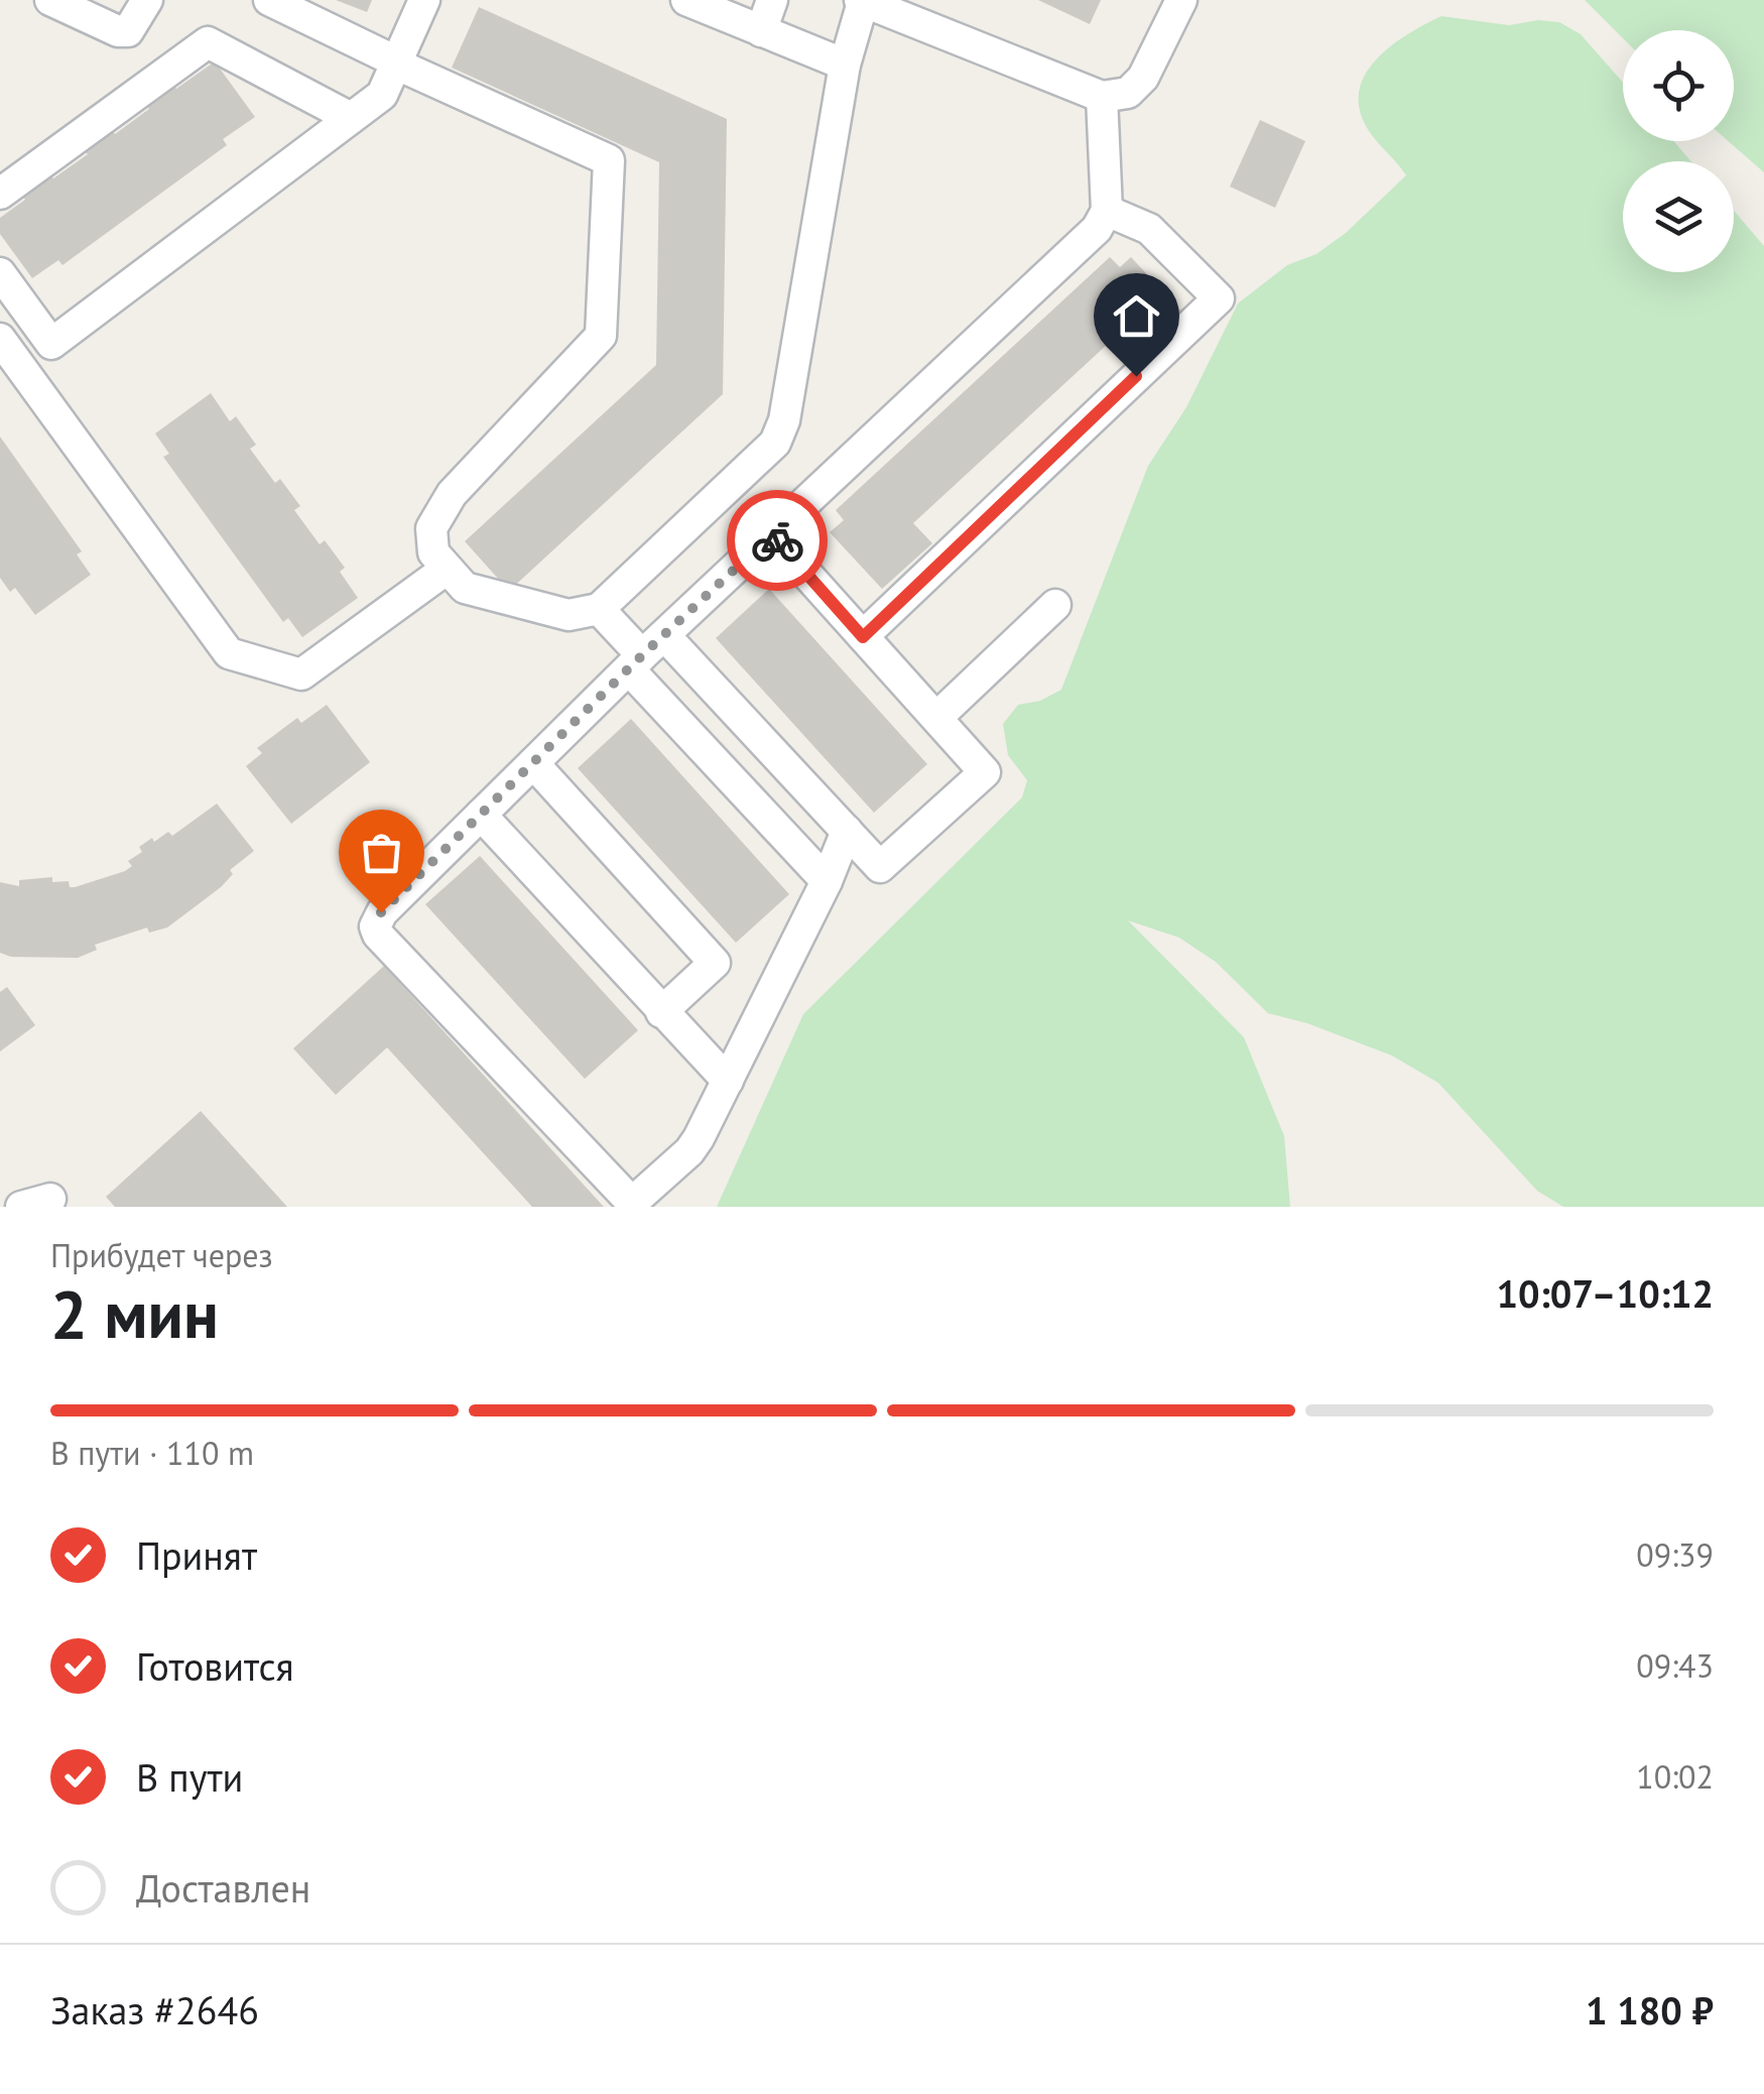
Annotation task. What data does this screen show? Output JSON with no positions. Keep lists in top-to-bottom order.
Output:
{
  "page": {
    "heading": ["2 мин", "Прибудет через", "10:07–10:12"],
    "panel": ["Заказ #2646", "1 180 ₽"],
    "bar": "В пути · 110 m",
    "list": [
      ["Принят", "09:39"],
      ["Готовится", "09:43"],
      ["В пути", "10:02"],
      "Доставлен"
    ]
  }
}
